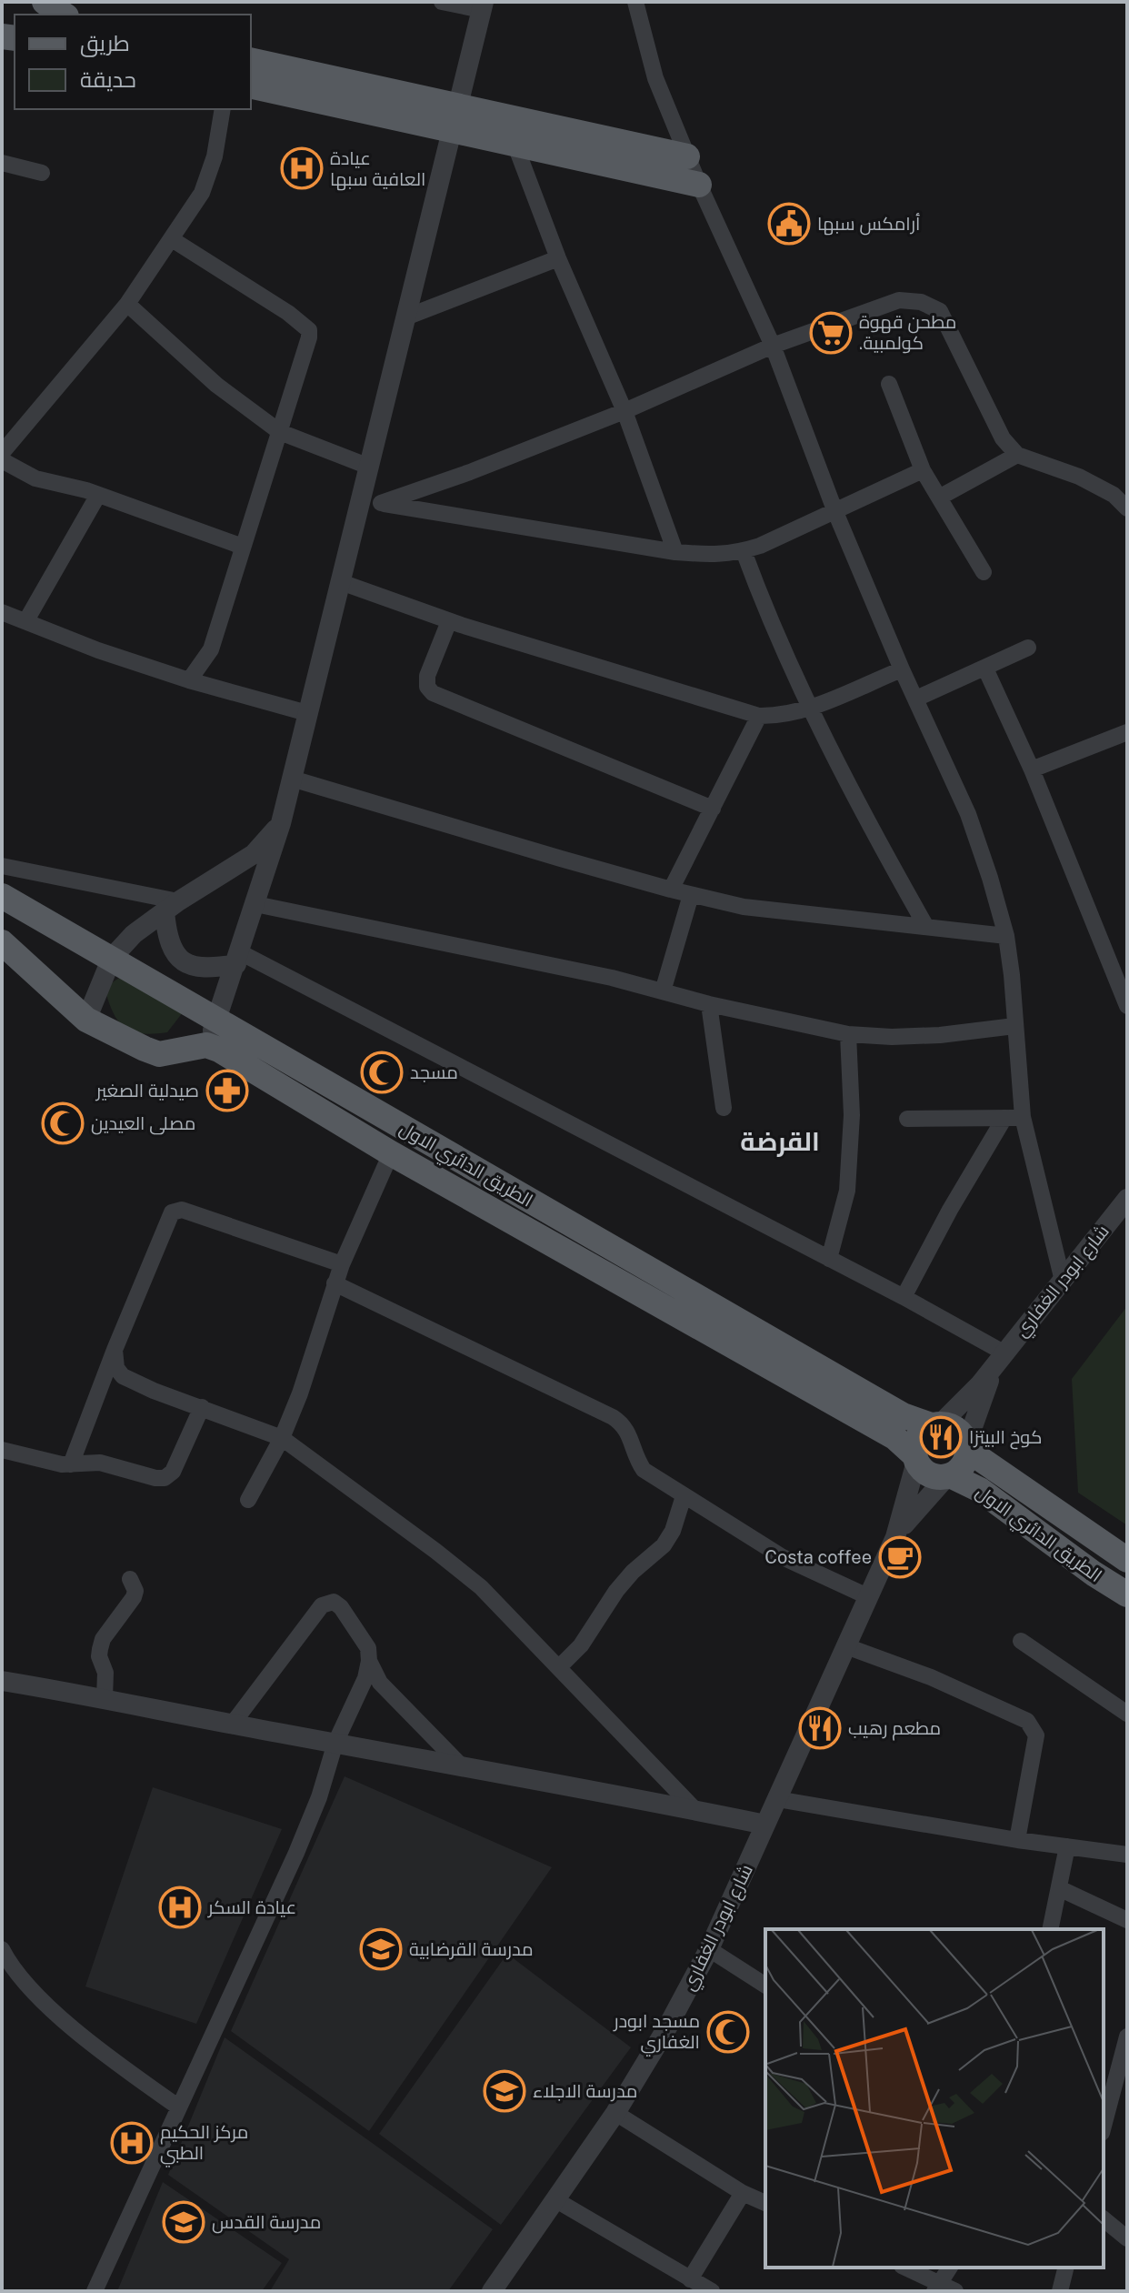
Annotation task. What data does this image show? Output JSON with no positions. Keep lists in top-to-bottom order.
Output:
{
  "streets": {
    "main road": ["الطريق الدائري الاول"],
    "street": ["شارع ابودر الغفاري"]
  },
  "crossings": [
    ["الطريق الدائري الاول", "شارع ابودر الغفاري"]
  ],
  "districts": ["القرضة"],
  "places": {
    "hospital": ["عيادة العافية سبها", "عيادة السكر", "مركز الحكيم الطبي"],
    "public building": ["أرامكس سبها"],
    "supermarket": ["مطحن قهوة .كولمبية"],
    "mosque": ["مسجد", "مصلى العيدين", "مسجد ابودر الغفاري"],
    "pharmacy": ["صيدلية الصغير"],
    "restaurant": ["كوخ البيتزا", "مطعم رهيب"],
    "cafe": ["Costa coffee"],
    "school or university": ["مدرسة القرضابية", "مدرسة الاجلاء", "مدرسة القدس"]
  },
  "legend": ["طريق", "حديقة"]
}
